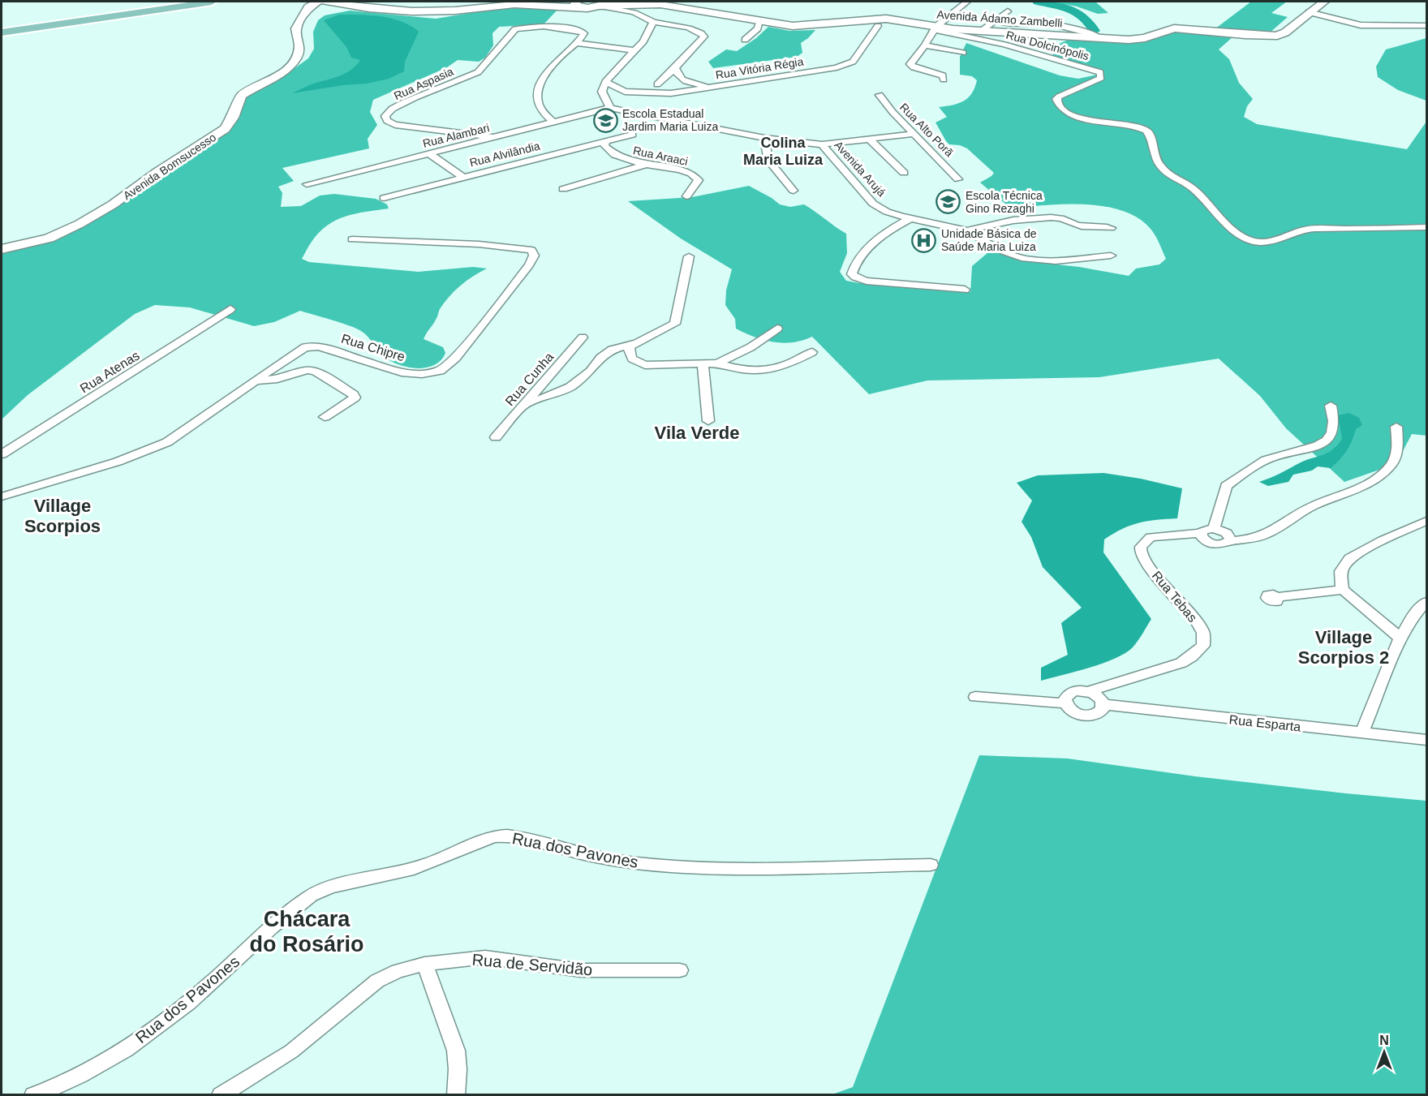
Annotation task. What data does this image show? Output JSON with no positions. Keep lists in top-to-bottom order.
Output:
{
  "streets": {
    "street": [
      "Avenida Ádamo Zambelli",
      "Rua Dolcinópolis",
      "Rua Vitória Régia",
      "Rua Aspasia",
      "Rua Alto Porã",
      "Rua Alambari",
      "Rua Alvilândia",
      "Rua Araaci",
      "Avenida Bomsucesso",
      "Avenida Arujá",
      "Rua Chipre",
      "Rua Atenas",
      "Rua Cunha",
      "Rua Tebas",
      "Rua Esparta",
      "Rua dos Pavones",
      "Rua de Servidão"
    ]
  },
  "crossings": [
    ["Avenida Ádamo Zambelli", "Rua Dolcinópolis"],
    ["Rua Aspasia", "Rua Alambari"],
    ["Rua Alambari", "Avenida Arujá"],
    ["Rua Alvilândia", "Rua Araaci"],
    ["Rua Tebas", "Rua Esparta"]
  ],
  "districts": [
    "Colina Maria Luiza",
    "Vila Verde",
    "Village Scorpios",
    "Village Scorpios 2",
    "Chácara do Rosário"
  ],
  "places": {
    "school or university": ["Escola Estadual Jardim Maria Luiza", "Escola Técnica Gino Rezaghi"],
    "hospital": ["Unidade Básica de Saúde Maria Luiza"]
  },
  "north": "top"
}
